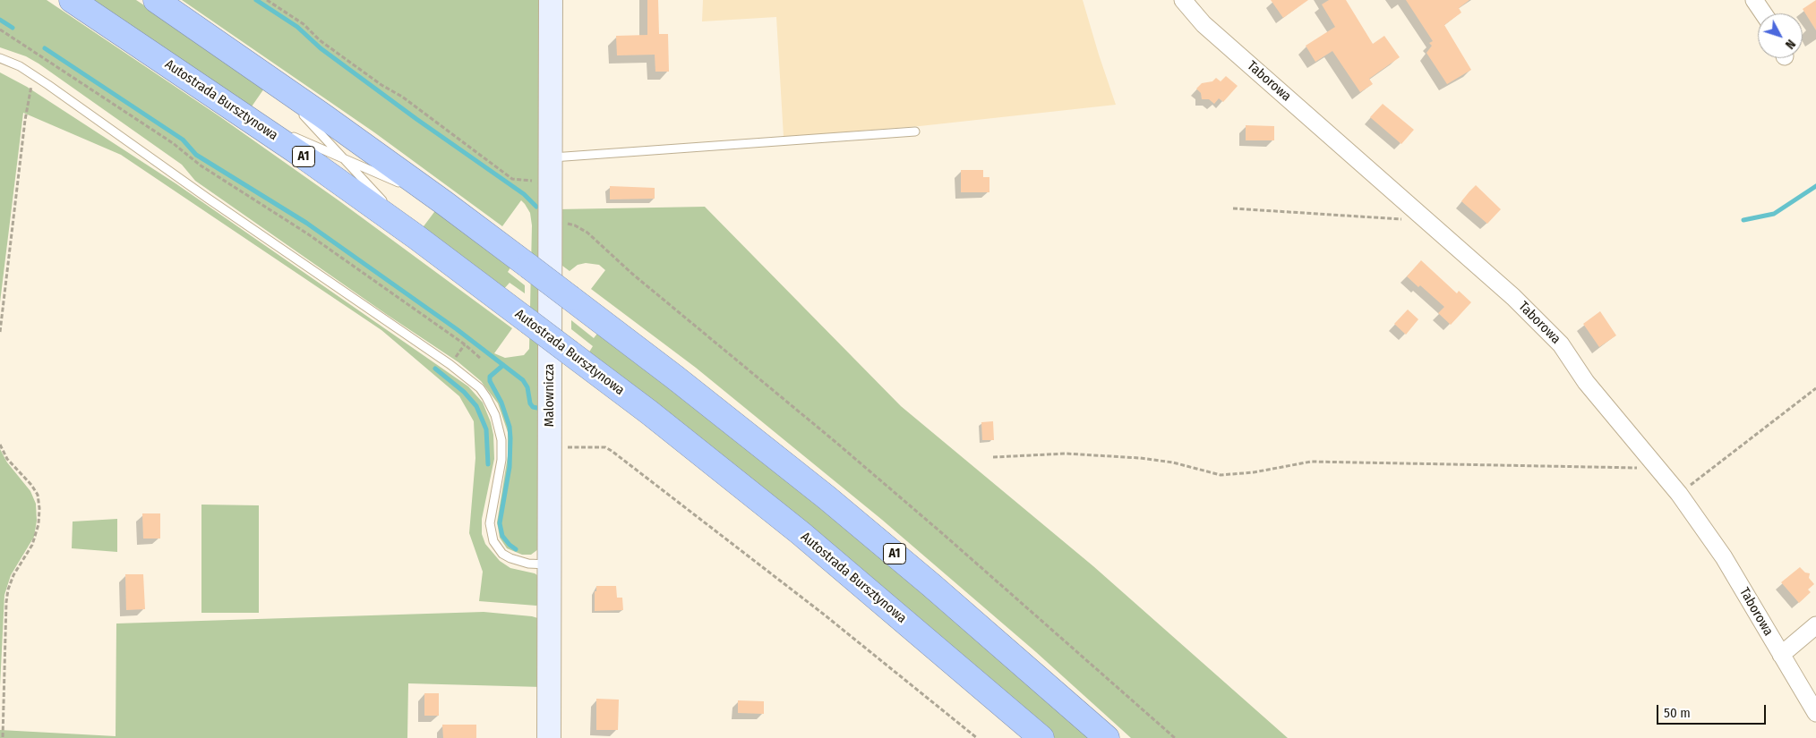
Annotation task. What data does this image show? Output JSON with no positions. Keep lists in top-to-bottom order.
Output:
{
  "streets": {
    "highway": ["Autostrada Bursztynowa", "A1"],
    "street": ["Taborowa", "Malownicza"]
  },
  "scale_bar": "50 m",
  "north": "bottom right"
}
